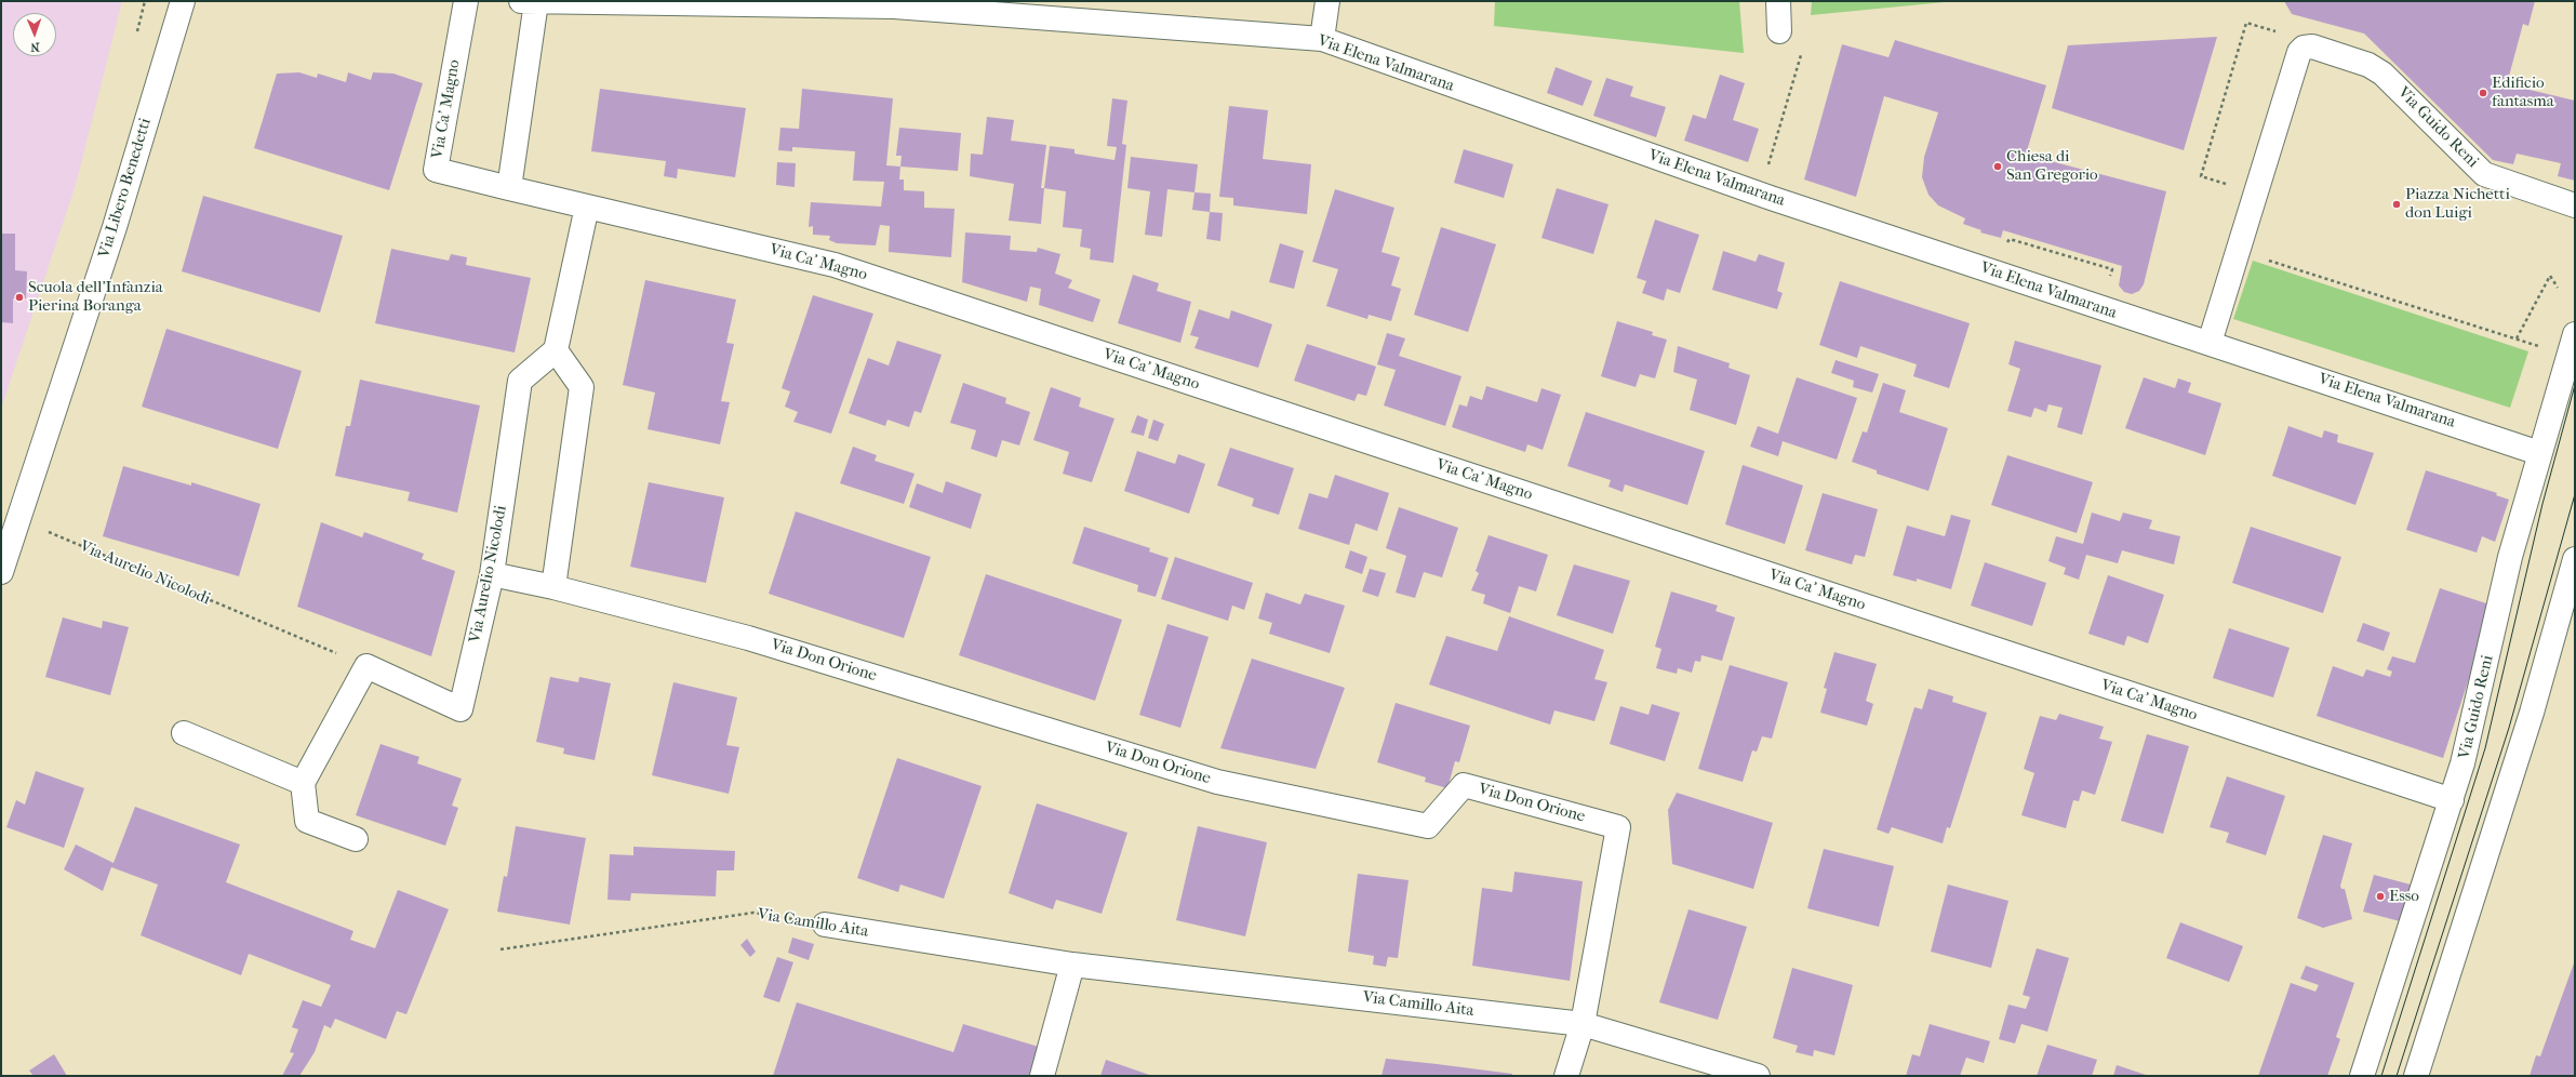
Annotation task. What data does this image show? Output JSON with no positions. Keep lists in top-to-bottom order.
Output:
{
  "streets": {
    "street": [
      "Via Elena Valmarana",
      "Via Ca' Magno",
      "Via Guido Reni",
      "Via Libero Benedetti",
      "Via Aurelio Nicolodi",
      "Via Don Orione",
      "Via Camillo Aita"
    ]
  },
  "crossings": [
    ["Via Elena Valmarana", "Via Guido Reni"],
    ["Via Ca' Magno", "Via Guido Reni"],
    ["Via Libero Benedetti", "Via Aurelio Nicolodi"],
    ["Via Aurelio Nicolodi", "Via Don Orione"],
    ["Via Don Orione", "Via Camillo Aita"]
  ],
  "places": [
    "Edificio fantasma",
    "Chiesa di San Gregorio",
    "Piazza Nichetti don Luigi",
    "Scuola dell'Infanzia Pierina Boranga",
    "Esso"
  ],
  "north": "bottom"
}
